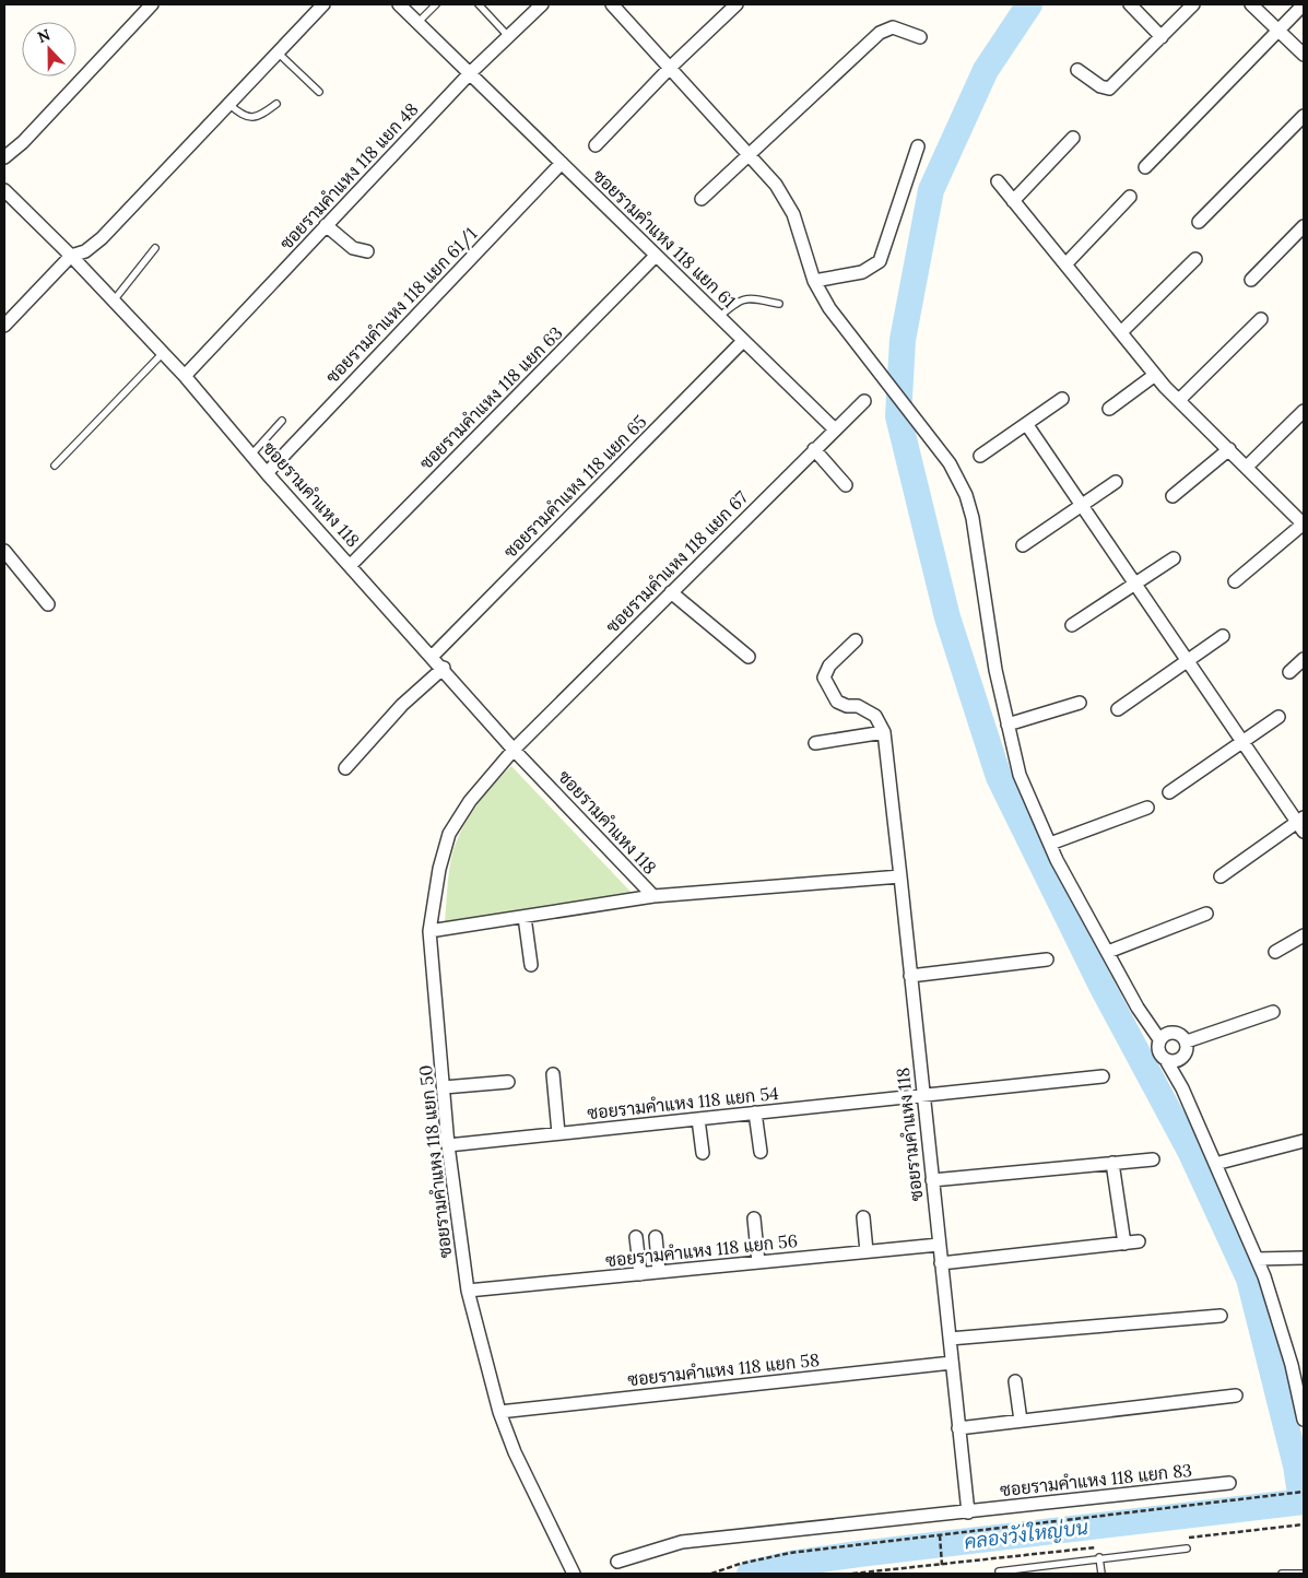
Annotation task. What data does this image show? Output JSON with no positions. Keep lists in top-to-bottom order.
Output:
{
  "streets": {
    "street": [
      "ซอยรามคำแหง 118 แยก 48",
      "ซอยรามคำแหง 118 แยก 61",
      "ซอยรามคำแหง 118 แยก 61/1",
      "ซอยรามคำแหง 118 แยก 63",
      "ซอยรามคำแหง 118 แยก 65",
      "ซอยรามคำแหง 118",
      "ซอยรามคำแหง 118 แยก 67",
      "ซอยรามคำแหง 118 แยก 54",
      "ซอยรามคำแหง 118 แยก 50",
      "ซอยรามคำแหง 118 แยก 56",
      "ซอยรามคำแหง 118 แยก 58",
      "ซอยรามคำแหง 118 แยก 83"
    ]
  },
  "crossings": [
    ["ซอยรามคำแหง 118 แยก 48", "ซอยรามคำแหง 118 แยก 61"],
    ["ซอยรามคำแหง 118 แยก 48", "ซอยรามคำแหง 118"],
    ["ซอยรามคำแหง 118 แยก 61", "ซอยรามคำแหง 118 แยก 61/1"],
    ["ซอยรามคำแหง 118 แยก 61", "ซอยรามคำแหง 118 แยก 63"],
    ["ซอยรามคำแหง 118 แยก 61", "ซอยรามคำแหง 118 แยก 65"],
    ["ซอยรามคำแหง 118 แยก 61", "ซอยรามคำแหง 118 แยก 67"],
    ["ซอยรามคำแหง 118 แยก 61/1", "ซอยรามคำแหง 118"],
    ["ซอยรามคำแหง 118 แยก 63", "ซอยรามคำแหง 118"],
    ["ซอยรามคำแหง 118 แยก 65", "ซอยรามคำแหง 118"],
    ["ซอยรามคำแหง 118", "ซอยรามคำแหง 118 แยก 67"],
    ["ซอยรามคำแหง 118", "ซอยรามคำแหง 118 แยก 54"],
    ["ซอยรามคำแหง 118", "ซอยรามคำแหง 118 แยก 50"],
    ["ซอยรามคำแหง 118", "ซอยรามคำแหง 118 แยก 56"],
    ["ซอยรามคำแหง 118", "ซอยรามคำแหง 118 แยก 58"],
    ["ซอยรามคำแหง 118", "ซอยรามคำแหง 118 แยก 83"],
    ["ซอยรามคำแหง 118 แยก 67", "ซอยรามคำแหง 118 แยก 50"],
    ["ซอยรามคำแหง 118 แยก 54", "ซอยรามคำแหง 118 แยก 50"],
    ["ซอยรามคำแหง 118 แยก 50", "ซอยรามคำแหง 118 แยก 56"],
    ["ซอยรามคำแหง 118 แยก 50", "ซอยรามคำแหง 118 แยก 58"]
  ],
  "water": ["คลองวังใหญ่บน"],
  "north": "top"
}
